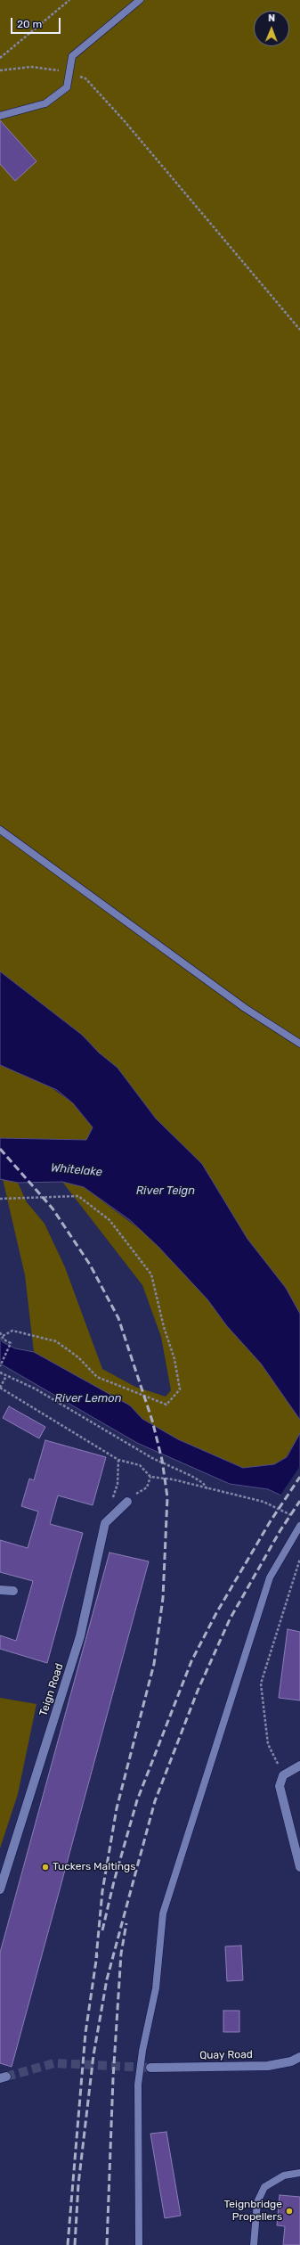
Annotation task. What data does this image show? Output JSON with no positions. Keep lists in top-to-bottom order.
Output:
{
  "streets": {
    "street": ["Teign Road", "Quay Road"]
  },
  "water": ["Whitelake", "River Teign", "River Lemon"],
  "places": ["Tuckers Maltings", "Teignbridge Propellers"],
  "scale_bar": "20 m",
  "north": "top"
}
